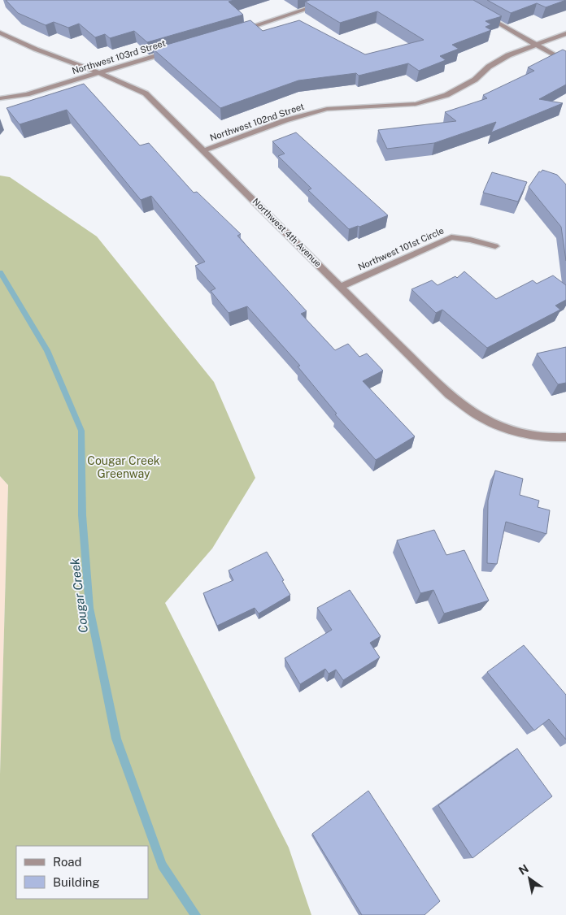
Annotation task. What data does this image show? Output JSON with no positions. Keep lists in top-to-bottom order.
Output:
{
  "streets": {
    "street": [
      "Northwest 103rd Street",
      "Northwest 102nd Street",
      "Northwest 4th Avenue",
      "Northwest 101st Circle"
    ]
  },
  "crossings": [
    ["Northwest 103rd Street", "Northwest 4th Avenue"],
    ["Northwest 102nd Street", "Northwest 4th Avenue"],
    ["Northwest 4th Avenue", "Northwest 101st Circle"]
  ],
  "water": ["Cougar Creek"],
  "parks": ["Cougar Creek Greenway"],
  "legend": ["Road", "Building"],
  "north": "top left"
}
